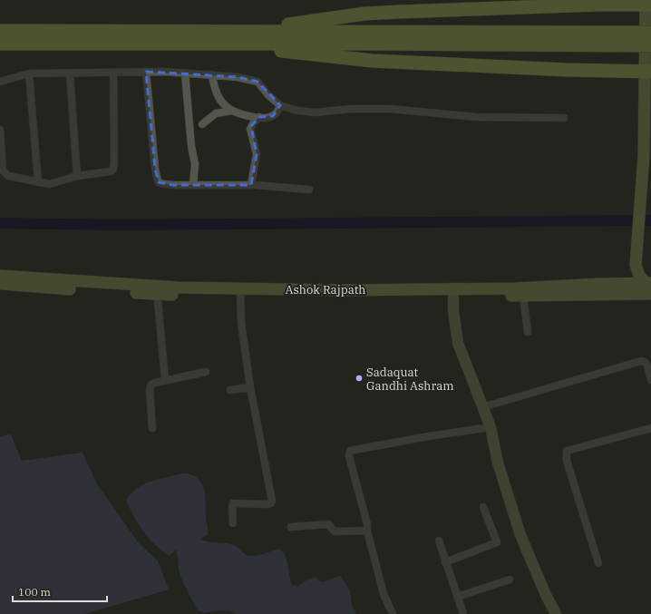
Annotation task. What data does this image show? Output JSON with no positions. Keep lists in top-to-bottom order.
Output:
{
  "streets": {
    "main road": ["Ashok Rajpath"]
  },
  "places": ["Sadaquat Gandhi Ashram"],
  "scale_bar": "100 m"
}
